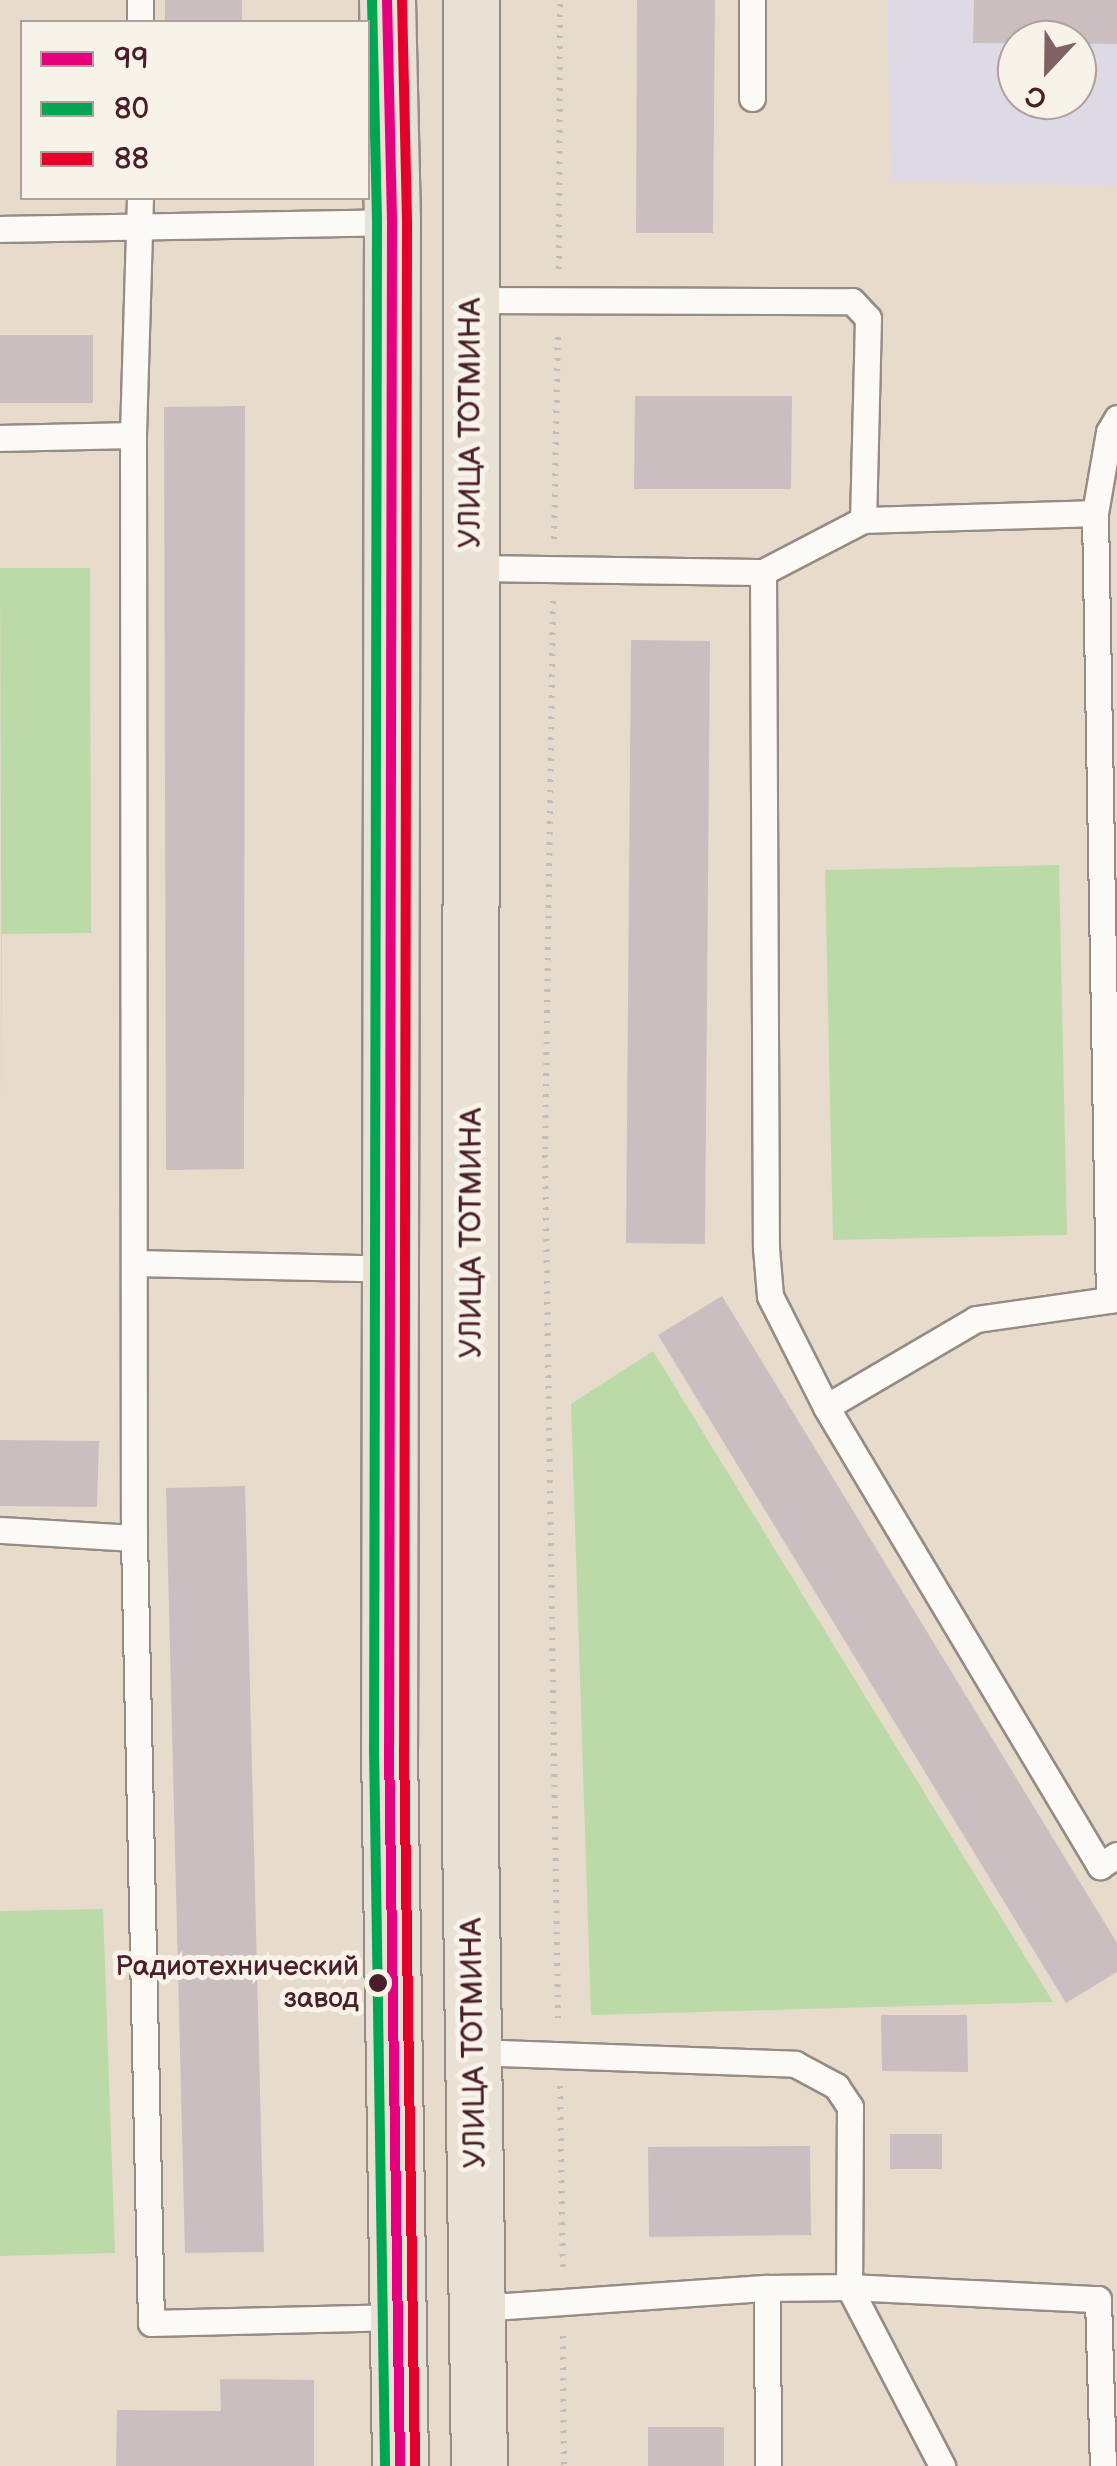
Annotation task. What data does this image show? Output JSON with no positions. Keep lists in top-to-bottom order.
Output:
{
  "streets": {
    "main road": ["УЛИЦА ТОТМИНА"]
  },
  "places": ["Радиотехнический завод"],
  "lines": ["transit line 99", "transit line 80", "transit line 88"],
  "legend": ["99", "80", "88"],
  "north": "bottom"
}
